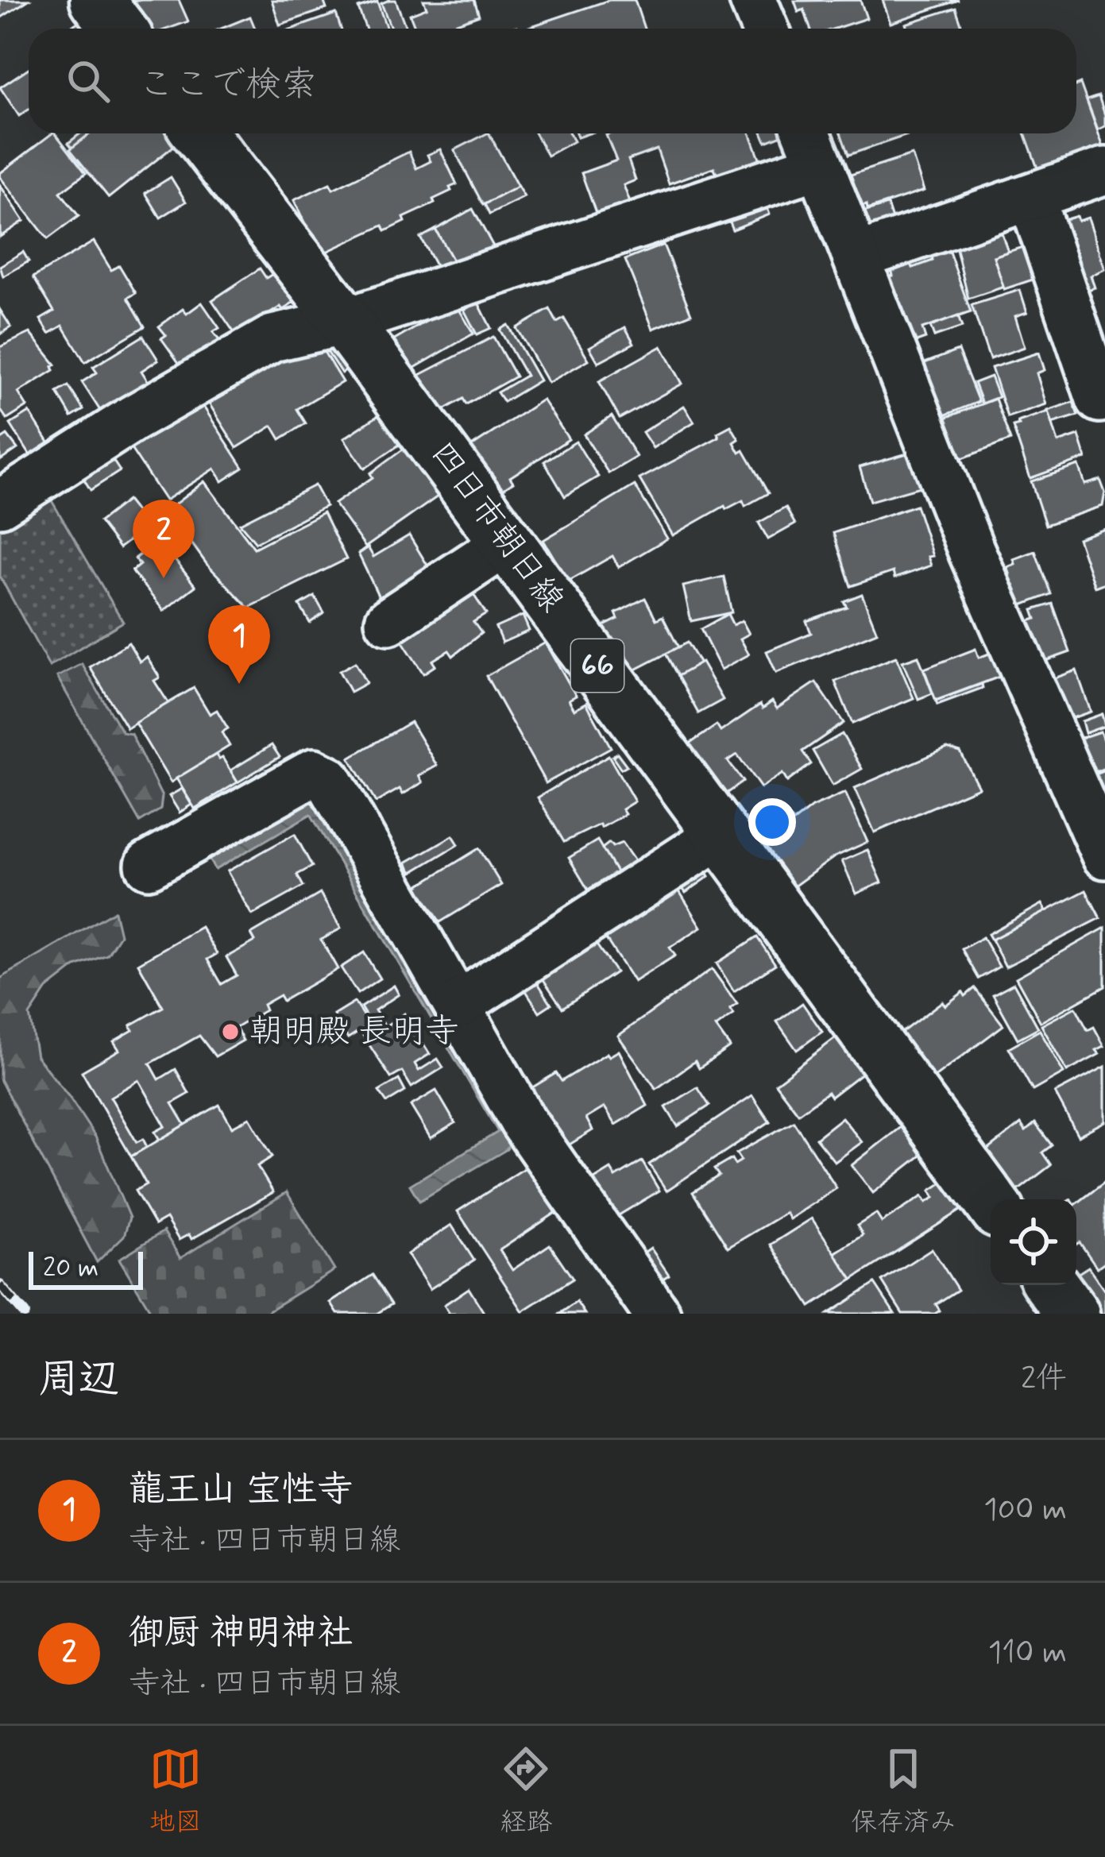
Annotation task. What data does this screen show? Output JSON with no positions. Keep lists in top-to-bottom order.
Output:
{
  "streets": {
    "main road": ["四日市朝日線", "66"]
  },
  "places": ["朝明殿 長明寺"],
  "scale_bar": "20 m",
  "page": {
    "search": "ここで検索",
    "pins": ["2", "1"],
    "scale": "20 m",
    "heading": ["周辺", "2件"],
    "list": [
      {
        "mark": "1",
        "name": "龍王山 宝性寺",
        "note": "寺社 · 四日市朝日線",
        "value": "100 m"
      },
      {
        "mark": "2",
        "name": "御厨 神明神社",
        "note": "寺社 · 四日市朝日線",
        "value": "110 m"
      }
    ],
    "nav": ["地図", "経路", "保存済み"]
  }
}
